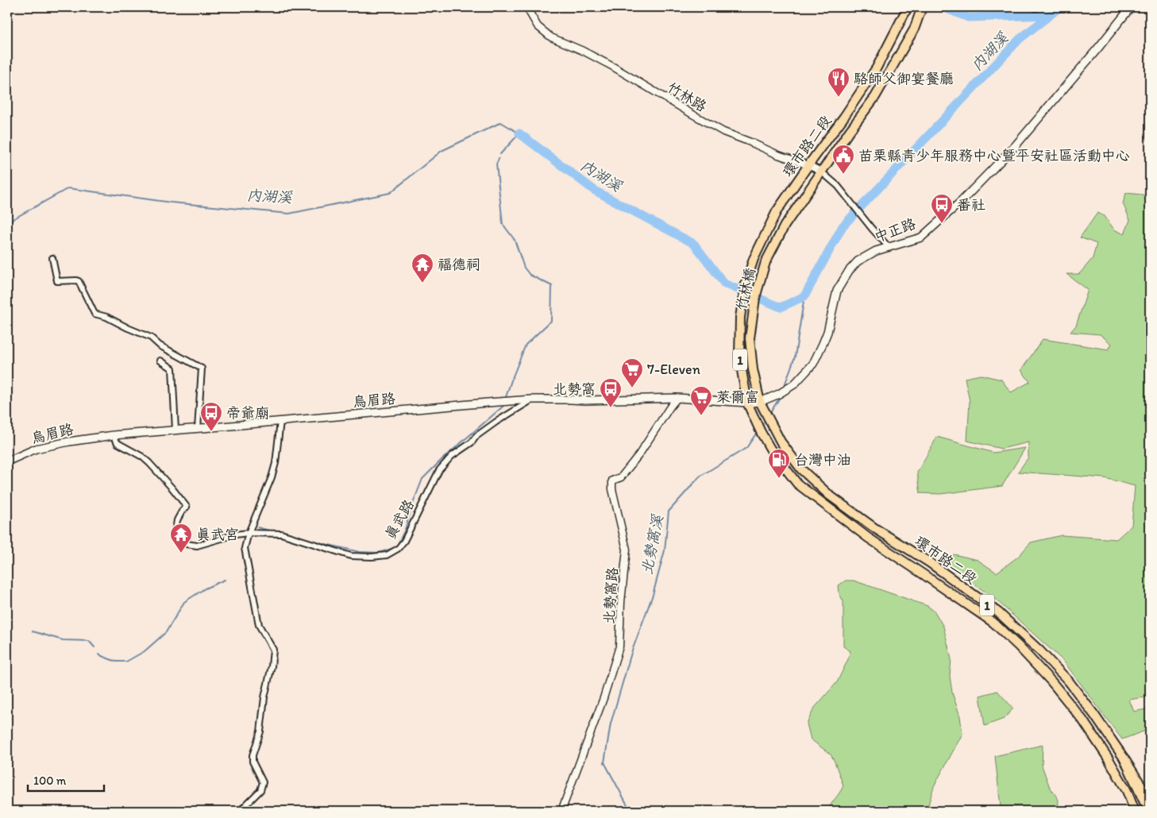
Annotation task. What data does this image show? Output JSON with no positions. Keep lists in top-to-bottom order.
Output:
{
  "streets": {
    "main road": [
      "環市路二段",
      "中正路",
      "竹林橋",
      "1",
      "烏眉路"
    ],
    "street": ["竹林路", "真武路", "北勢窩路"]
  },
  "crossings": [
    ["竹林路", "環市路二段"],
    ["竹林路", "中正路"],
    ["環市路二段", "中正路"],
    ["環市路二段", "竹林橋"],
    ["環市路二段", "烏眉路"],
    ["中正路", "竹林橋"],
    ["中正路", "烏眉路"],
    ["竹林橋", "烏眉路"],
    ["烏眉路", "真武路"],
    ["烏眉路", "北勢窩路"]
  ],
  "water": ["內湖溪", "北勢窩溪"],
  "places": {
    "restaurant": ["駱師父御宴餐廳"],
    "public building": ["苗栗縣青少年服務中心暨平安社區活動中心"],
    "bus stop": ["番社", "北勢窩", "帝爺廟"],
    "temple": ["福德祠", "真武宮"],
    "supermarket": ["7-Eleven", "萊爾富"],
    "fuel station": ["台灣中油"]
  },
  "scale_bar": "100 m"
}
